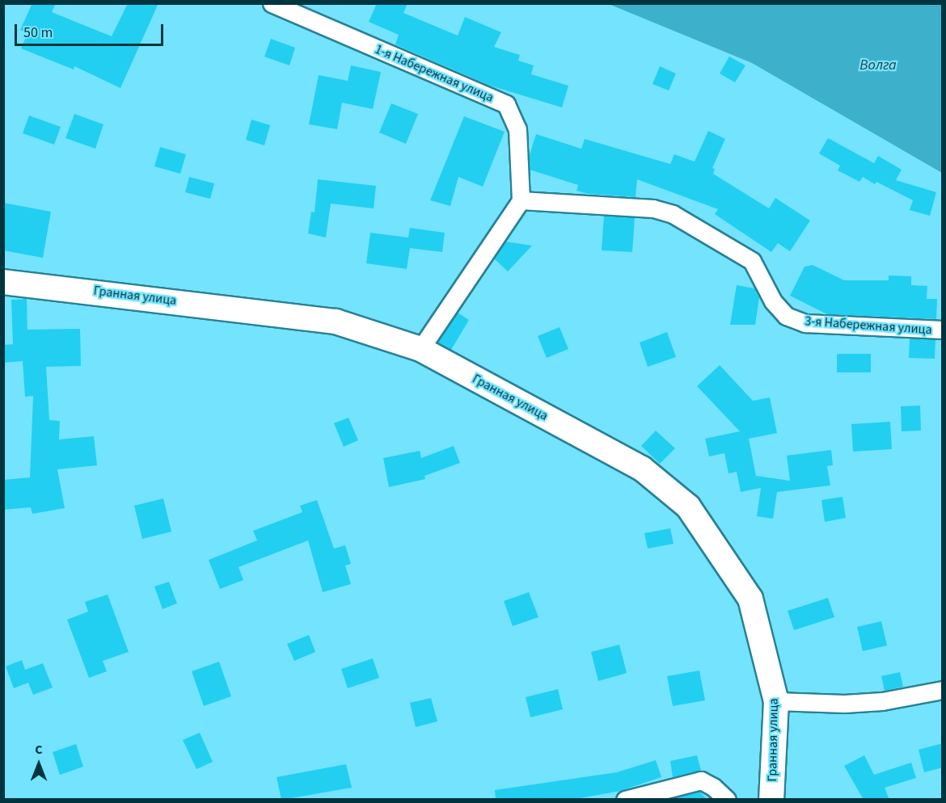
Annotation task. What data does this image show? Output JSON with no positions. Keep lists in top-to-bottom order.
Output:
{
  "streets": {
    "street": ["1-я Набережная улица", "Гранная улица", "3-я Набережная улица"]
  },
  "crossings": [
    ["1-я Набережная улица", "3-я Набережная улица"]
  ],
  "water": ["Волга"],
  "scale_bar": "50 m",
  "north": "top"
}
